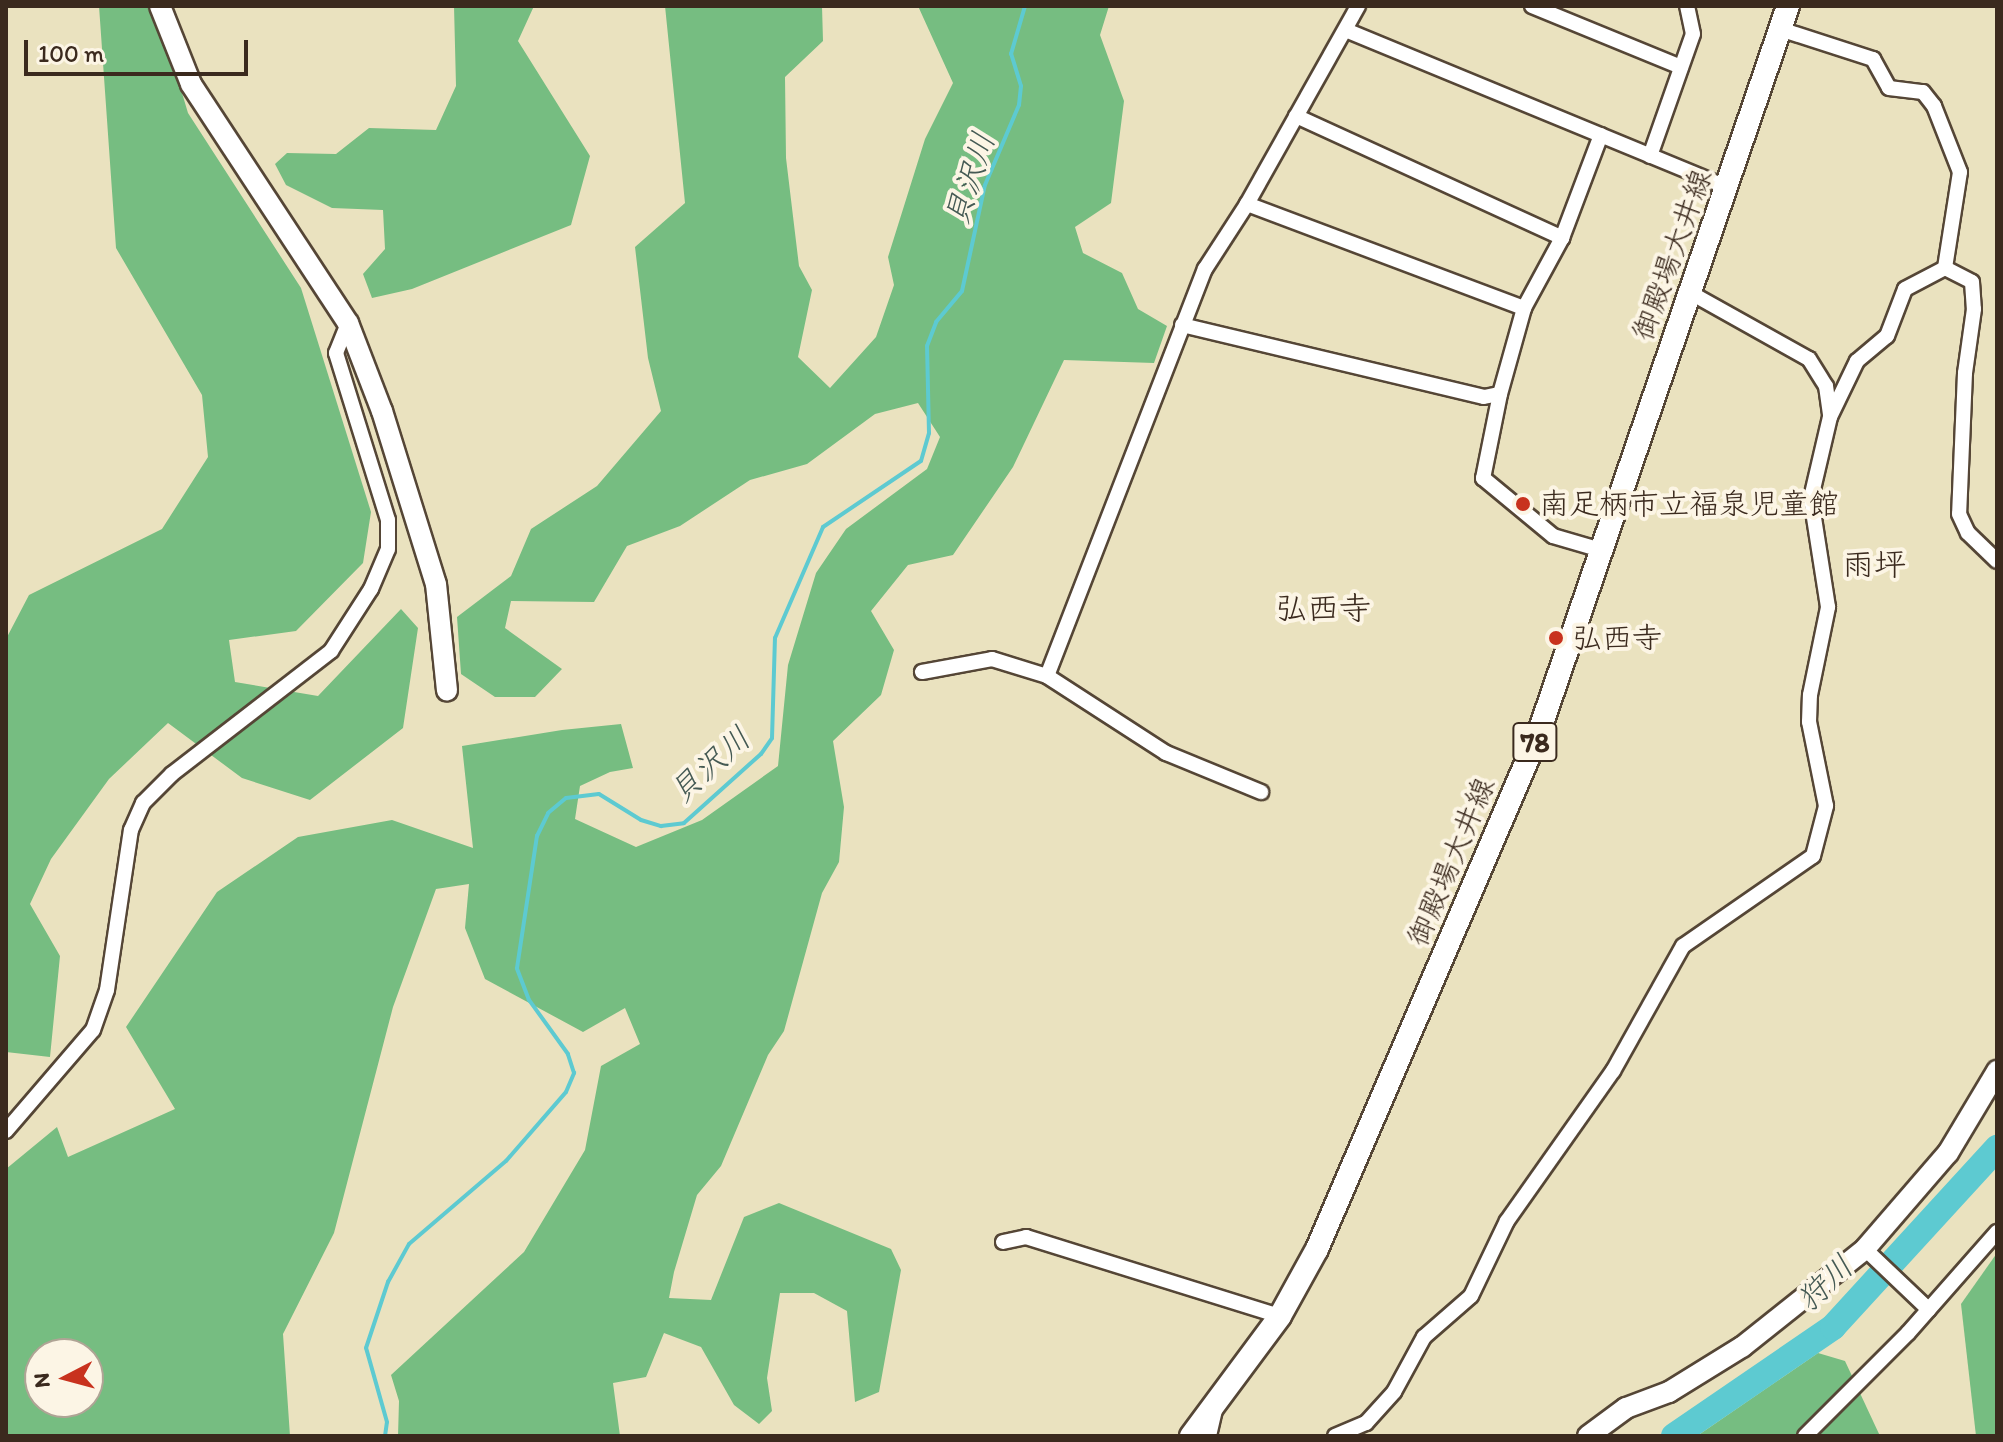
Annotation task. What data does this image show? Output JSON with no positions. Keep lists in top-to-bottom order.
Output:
{
  "streets": {
    "main road": ["御殿場大井線", "78"]
  },
  "districts": ["雨坪", "弘西寺"],
  "water": ["貝沢川", "狩川"],
  "places": ["南足柄市立福泉児童館", "弘西寺"],
  "scale_bar": "100 m",
  "north": "left"
}
